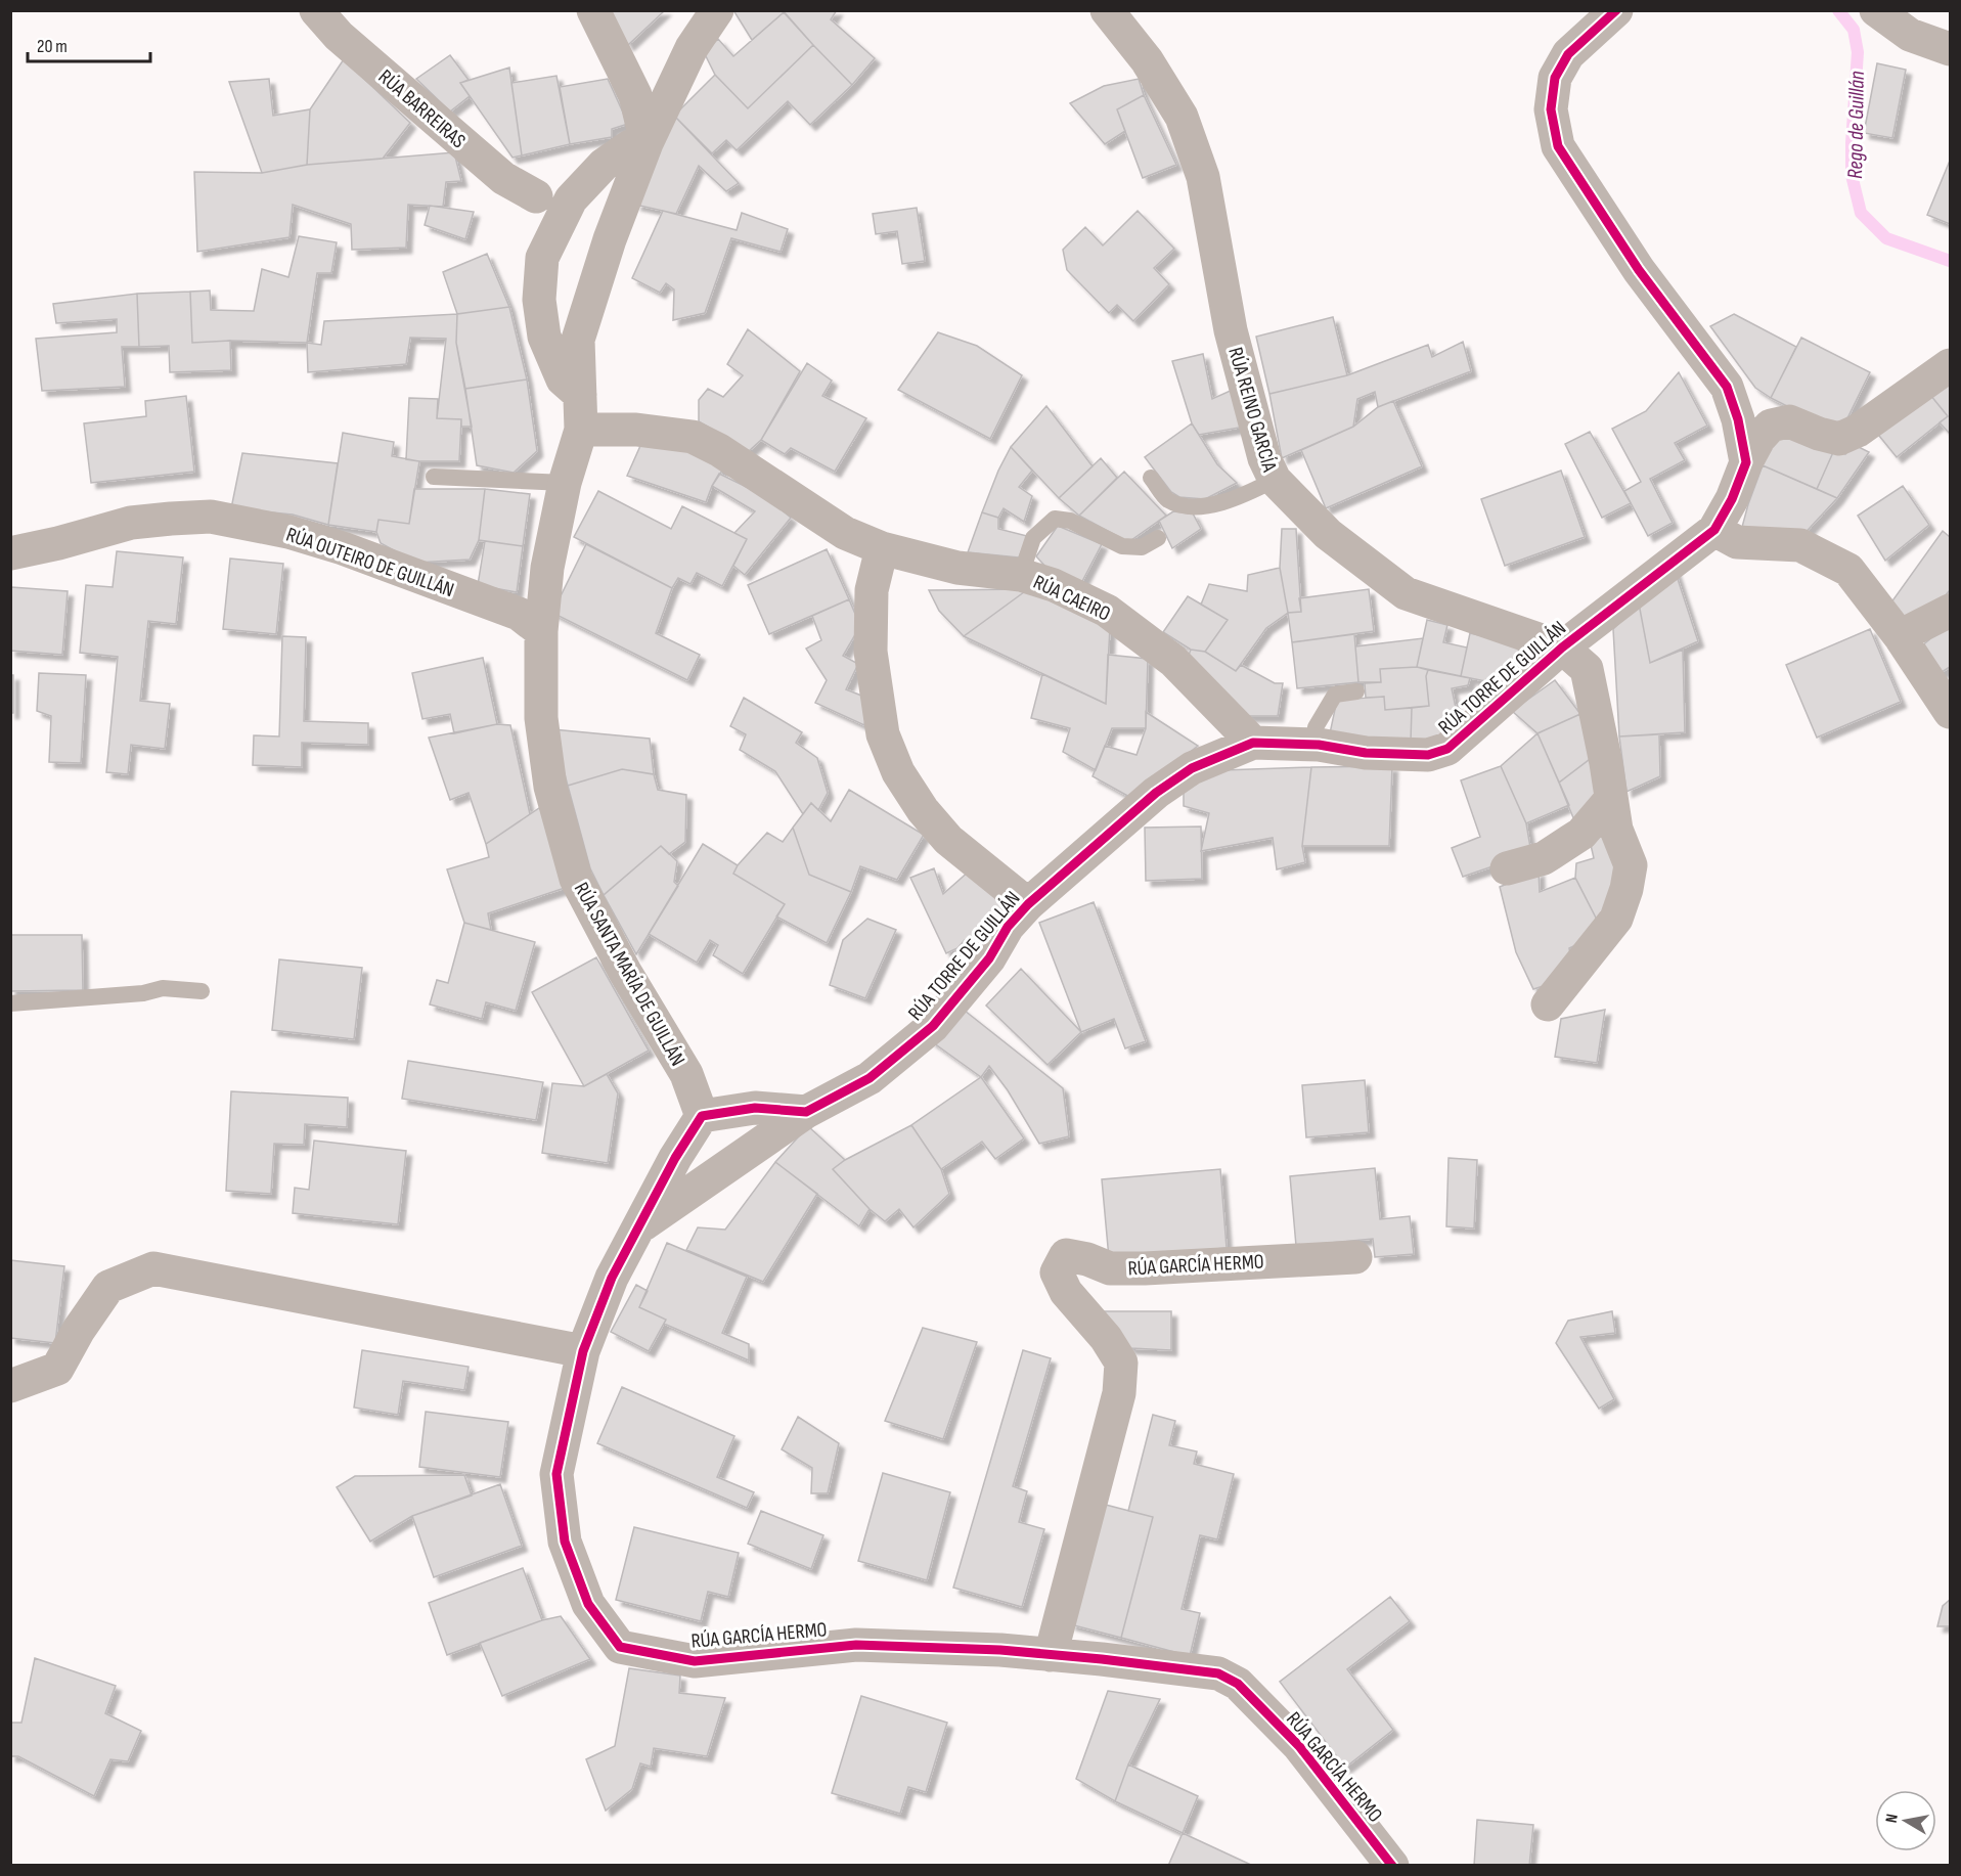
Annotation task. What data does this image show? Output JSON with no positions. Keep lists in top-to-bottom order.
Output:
{
  "streets": {
    "street": [
      "RÚA BARREIRAS",
      "RÚA REINO GARCÍA",
      "RÚA OUTEIRO DE GUILLÁN",
      "RÚA CAEIRO",
      "RÚA TORRE DE GUILLÁN",
      "RÚA SANTA MARÍA DE GUILLÁN",
      "RÚA GARCÍA HERMO"
    ]
  },
  "crossings": [
    ["RÚA REINO GARCÍA", "RÚA TORRE DE GUILLÁN"],
    ["RÚA OUTEIRO DE GUILLÁN", "RÚA SANTA MARÍA DE GUILLÁN"],
    ["RÚA CAEIRO", "RÚA TORRE DE GUILLÁN"],
    ["RÚA CAEIRO", "RÚA SANTA MARÍA DE GUILLÁN"],
    ["RÚA TORRE DE GUILLÁN", "RÚA GARCÍA HERMO"],
    ["RÚA SANTA MARÍA DE GUILLÁN", "RÚA GARCÍA HERMO"]
  ],
  "water": ["Rego de Guillán"],
  "scale_bar": "20 m",
  "north": "left"
}
